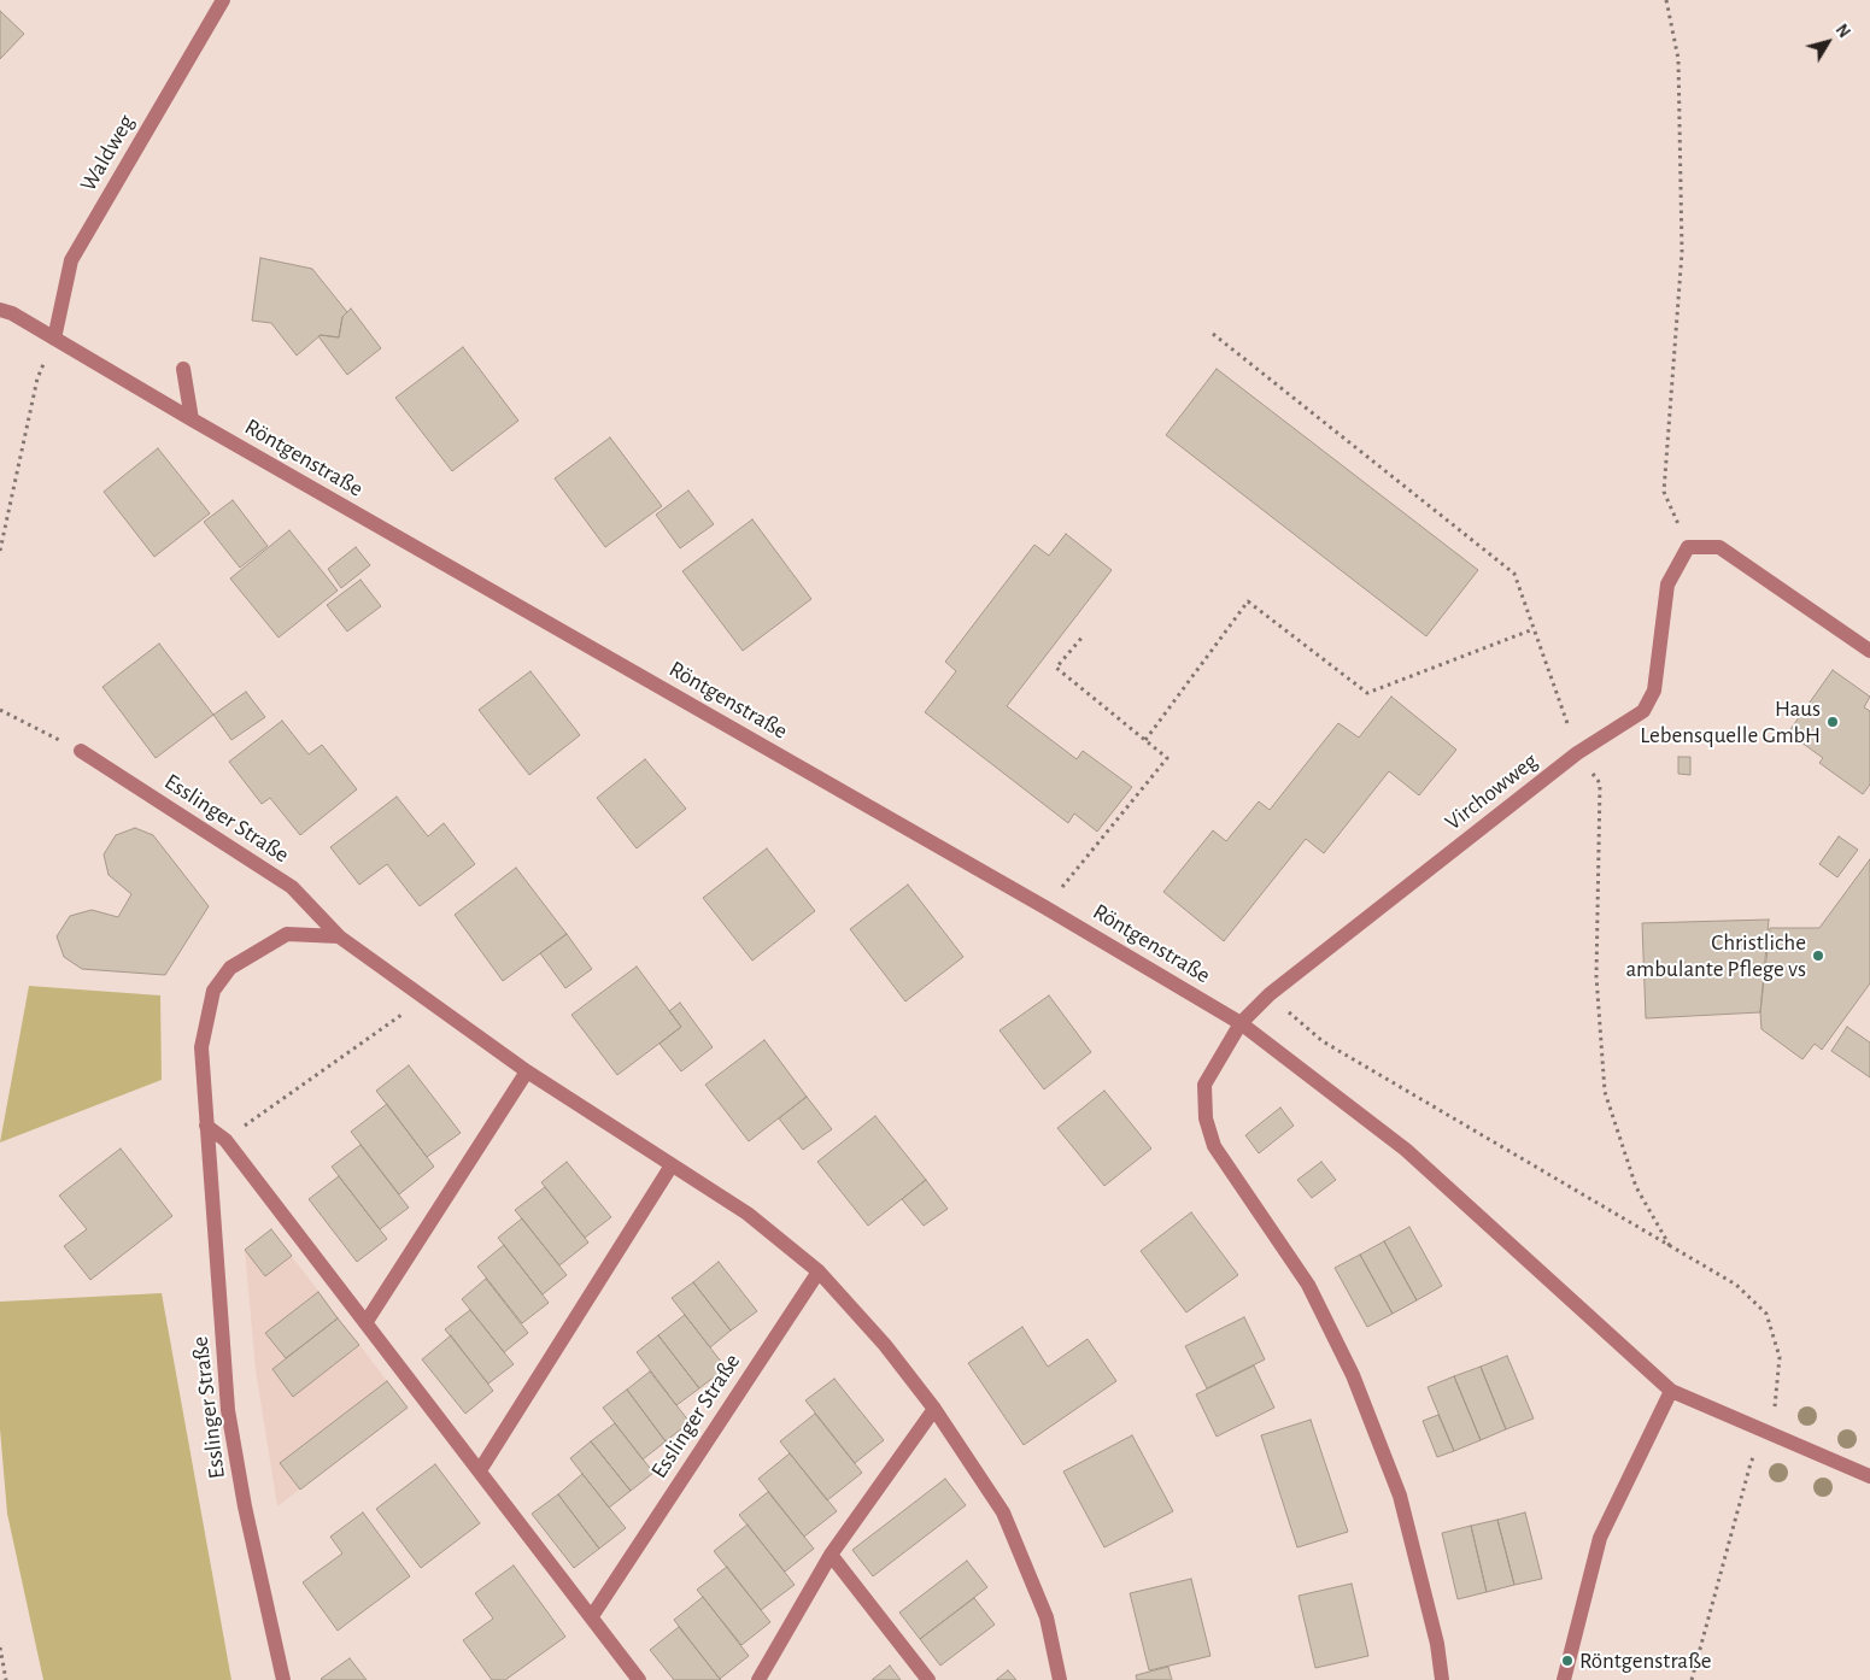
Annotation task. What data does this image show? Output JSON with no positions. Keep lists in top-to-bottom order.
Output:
{
  "streets": {
    "street": [
      "Waldweg",
      "Röntgenstraße",
      "Virchowweg",
      "Esslinger Straße"
    ]
  },
  "crossings": [
    ["Waldweg", "Röntgenstraße"],
    ["Röntgenstraße", "Virchowweg"]
  ],
  "places": ["Haus Lebensquelle GmbH", "Christliche ambulante Pflege vs", "Röntgenstraße"],
  "north": "top right"
}
